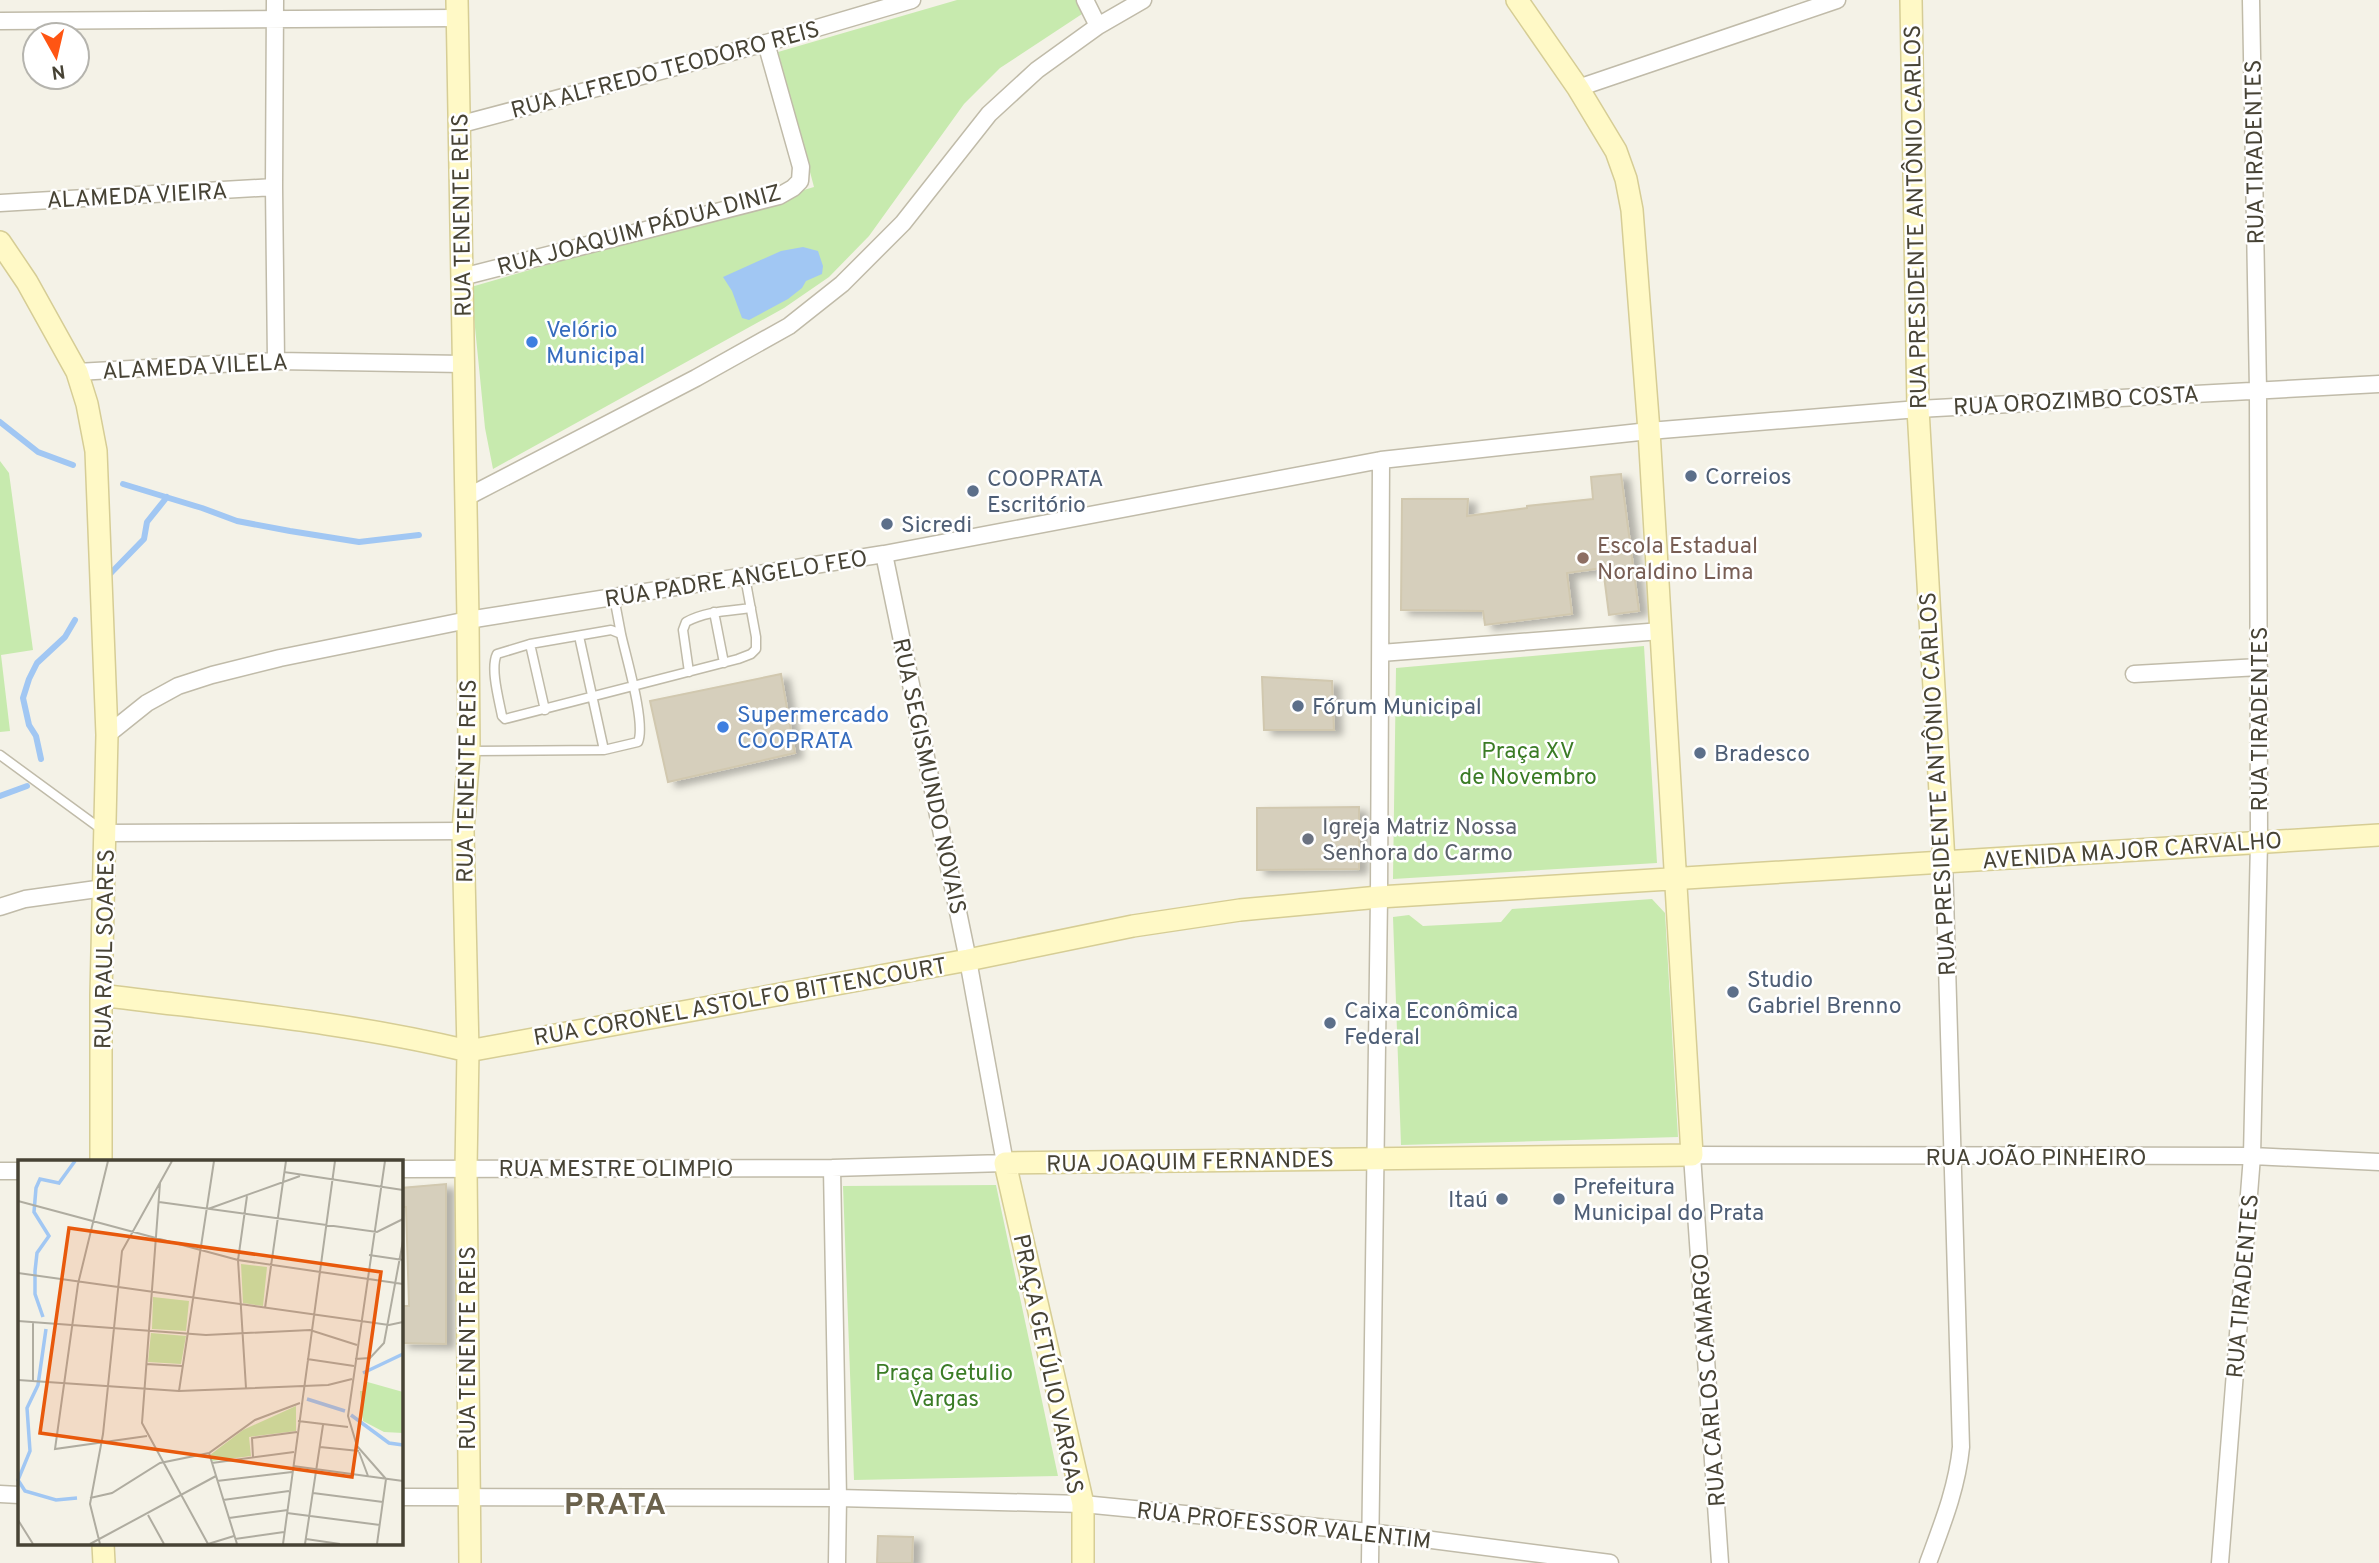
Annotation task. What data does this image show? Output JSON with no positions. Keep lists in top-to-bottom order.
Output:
{
  "streets": {
    "street": [
      "RUA ALFREDO TEODORO REIS",
      "RUA TIRADENTES",
      "ALAMEDA VIEIRA",
      "RUA TENENTE REIS",
      "RUA PRESIDENTE ANTÔNIO CARLOS",
      "RUA JOAQUIM PÁDUA DINIZ",
      "ALAMEDA VILELA",
      "RUA OROZIMBO COSTA",
      "RUA PADRE ANGELO FEO",
      "RUA SEGISMUNDO NOVAIS",
      "AVENIDA MAJOR CARVALHO",
      "RUA RAUL SOARES",
      "RUA CORONEL ASTOLFO BITTENCOURT",
      "RUA JOÃO PINHEIRO",
      "RUA JOAQUIM FERNANDES",
      "RUA MESTRE OLIMPIO",
      "PRAÇA GETÚLIO VARGAS",
      "RUA CARLOS CAMARGO",
      "RUA PROFESSOR VALENTIM"
    ]
  },
  "crossings": [
    ["RUA ALFREDO TEODORO REIS", "RUA TENENTE REIS"],
    ["RUA ALFREDO TEODORO REIS", "RUA JOAQUIM PÁDUA DINIZ"],
    ["RUA TIRADENTES", "RUA OROZIMBO COSTA"],
    ["RUA TIRADENTES", "AVENIDA MAJOR CARVALHO"],
    ["RUA TIRADENTES", "RUA JOÃO PINHEIRO"],
    ["RUA TENENTE REIS", "RUA JOAQUIM PÁDUA DINIZ"],
    ["RUA TENENTE REIS", "ALAMEDA VILELA"],
    ["RUA TENENTE REIS", "RUA PADRE ANGELO FEO"],
    ["RUA TENENTE REIS", "RUA CORONEL ASTOLFO BITTENCOURT"],
    ["RUA TENENTE REIS", "RUA MESTRE OLIMPIO"],
    ["RUA TENENTE REIS", "PRAÇA GETÚLIO VARGAS"],
    ["RUA PRESIDENTE ANTÔNIO CARLOS", "RUA OROZIMBO COSTA"],
    ["RUA PRESIDENTE ANTÔNIO CARLOS", "AVENIDA MAJOR CARVALHO"],
    ["RUA PRESIDENTE ANTÔNIO CARLOS", "RUA JOÃO PINHEIRO"],
    ["ALAMEDA VILELA", "RUA RAUL SOARES"],
    ["RUA PADRE ANGELO FEO", "RUA SEGISMUNDO NOVAIS"],
    ["RUA PADRE ANGELO FEO", "RUA RAUL SOARES"],
    ["RUA SEGISMUNDO NOVAIS", "RUA CORONEL ASTOLFO BITTENCOURT"],
    ["RUA SEGISMUNDO NOVAIS", "RUA JOAQUIM FERNANDES"],
    ["RUA SEGISMUNDO NOVAIS", "PRAÇA GETÚLIO VARGAS"],
    ["RUA RAUL SOARES", "RUA CORONEL ASTOLFO BITTENCOURT"],
    ["RUA JOÃO PINHEIRO", "RUA CARLOS CAMARGO"],
    ["RUA JOAQUIM FERNANDES", "PRAÇA GETÚLIO VARGAS"],
    ["PRAÇA GETÚLIO VARGAS", "RUA PROFESSOR VALENTIM"]
  ],
  "districts": ["PRATA"],
  "parks": ["Praça XV de Novembro", "Praça Getulio Vargas"],
  "places": [
    "Velório Municipal",
    "Correios",
    "COOPRATA Escritório",
    "Sicredi",
    "Escola Estadual Noraldino Lima",
    "Fórum Municipal",
    "Supermercado COOPRATA",
    "Bradesco",
    "Igreja Matriz Nossa Senhora do Carmo",
    "Studio Gabriel Brenno",
    "Caixa Econômica Federal",
    "Itaú",
    "Prefeitura Municipal do Prata"
  ],
  "north": "bottom"
}
